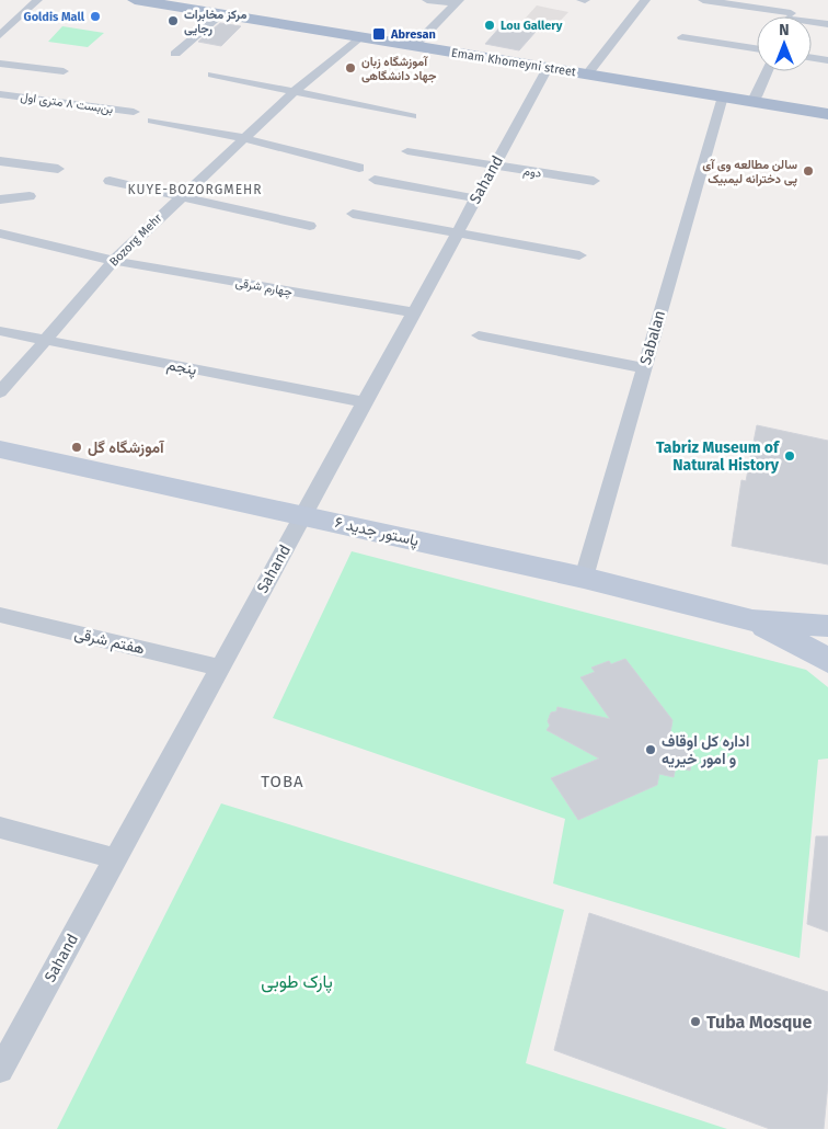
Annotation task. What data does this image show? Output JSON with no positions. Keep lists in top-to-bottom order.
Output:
{
  "streets": {
    "main road": ["Emam Khomeyni street", "پاستور جدید ۶"],
    "street": [
      "بن‌بست ۸ متری اول",
      "دوم",
      "Sahand",
      "Bozorg Mehr",
      "چهارم شرقی",
      "Sabalan",
      "پنجم",
      "هفتم شرقی"
    ]
  },
  "crossings": [
    ["Emam Khomeyni street", "Sahand"],
    ["Emam Khomeyni street", "Bozorg Mehr"],
    ["Emam Khomeyni street", "Sabalan"],
    ["دوم", "Sahand"],
    ["Sahand", "چهارم شرقی"],
    ["Sahand", "پنجم"],
    ["Sahand", "پاستور جدید ۶"],
    ["Sahand", "هفتم شرقی"],
    ["Bozorg Mehr", "چهارم شرقی"],
    ["Bozorg Mehr", "پنجم"],
    ["Sabalan", "پاستور جدید ۶"]
  ],
  "districts": ["KUYE-BOZORGMEHR", "TOBA"],
  "parks": ["پارک طوبی"],
  "places": {
    "other": [
      "Goldis Mall",
      "مرکز مخابرات رجایی",
      "Lou Gallery",
      "آموزشگاه زبان جهاد دانشگاهی",
      "سالن مطالعه وی آی پی دخترانه لیمبیک",
      "آموزشگاه گل",
      "Tabriz Museum of Natural History",
      "اداره کل اوقاف و امور خیریه",
      "Tuba Mosque"
    ],
    "transit": ["Abresan"]
  },
  "north": "top"
}
